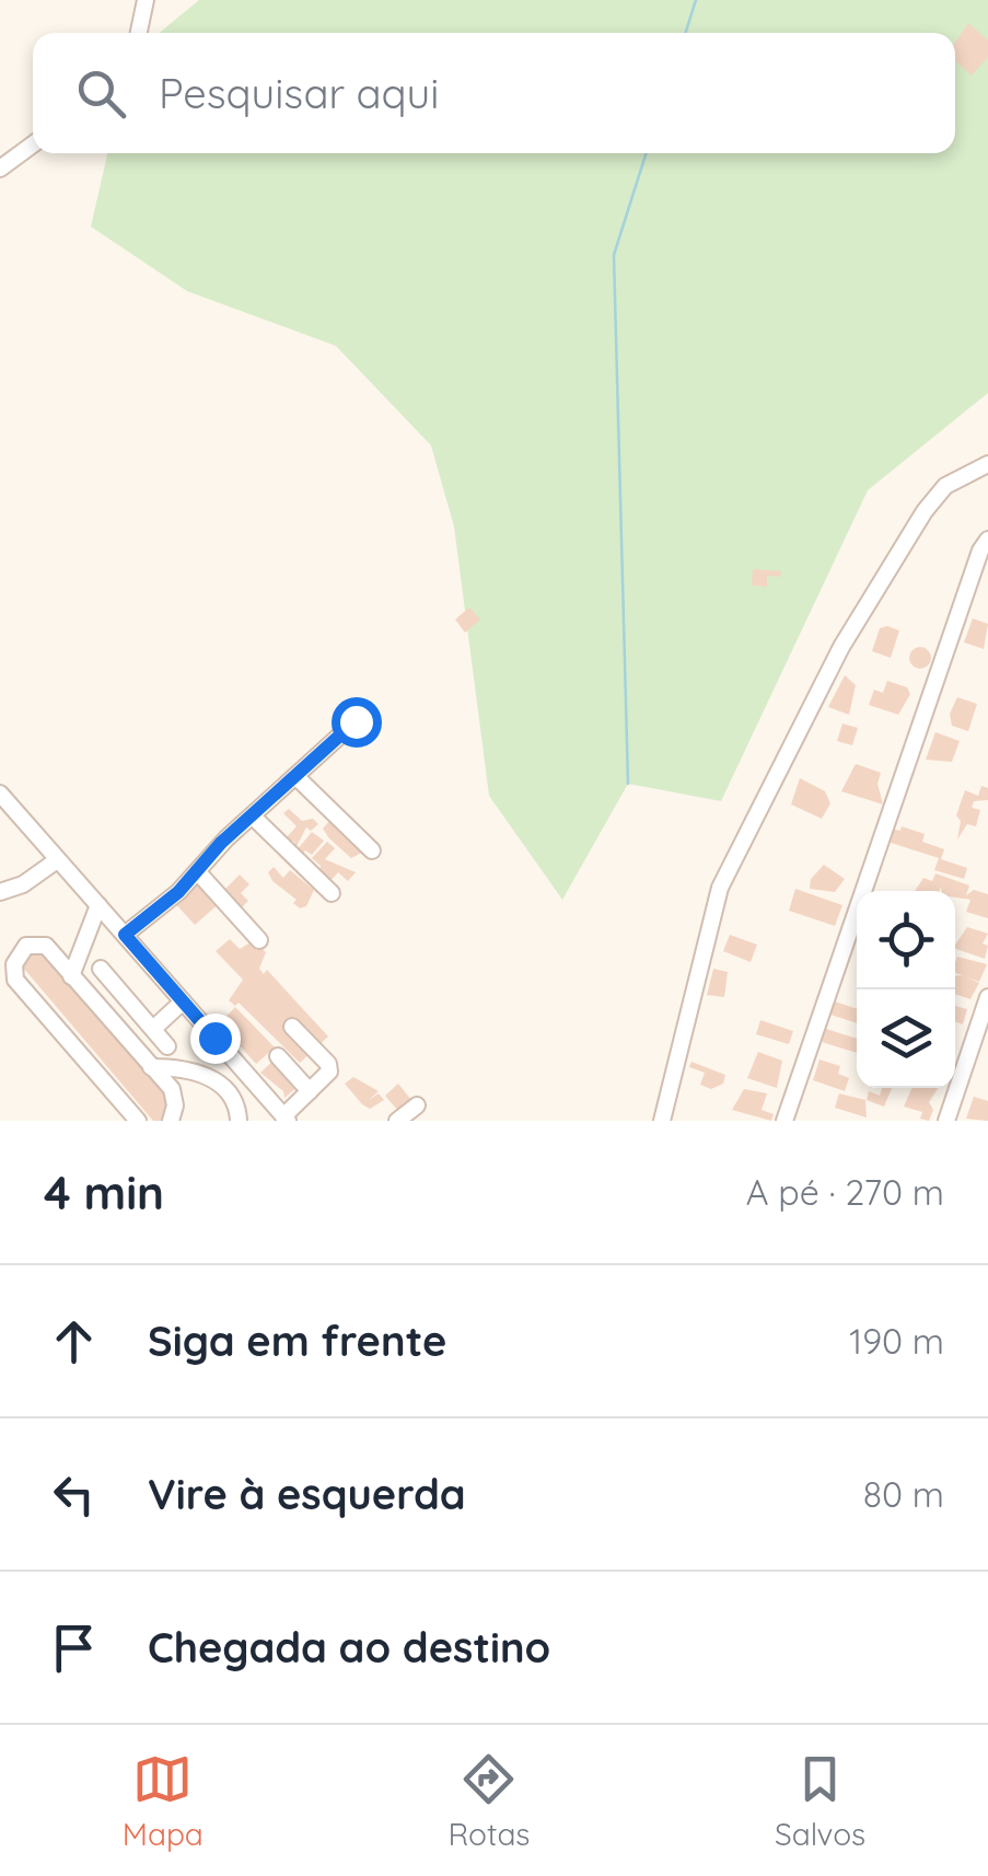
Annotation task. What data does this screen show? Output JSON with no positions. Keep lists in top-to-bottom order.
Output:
{
  "page": {
    "search": "Pesquisar aqui",
    "heading": ["4 min", "A pé · 270 m"],
    "list": [
      ["Siga em frente", "190 m"],
      ["Vire à esquerda", "80 m"],
      "Chegada ao destino"
    ],
    "nav": ["Mapa", "Rotas", "Salvos"]
  }
}
